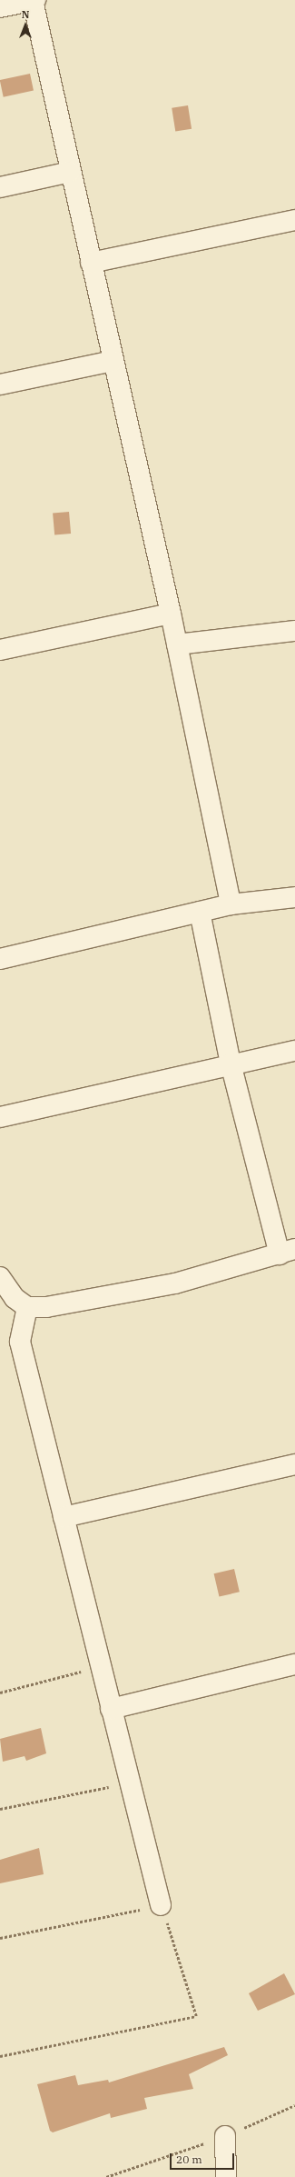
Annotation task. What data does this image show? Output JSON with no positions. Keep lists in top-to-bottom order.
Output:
{
  "scale_bar": "20 m",
  "north": "top"
}
